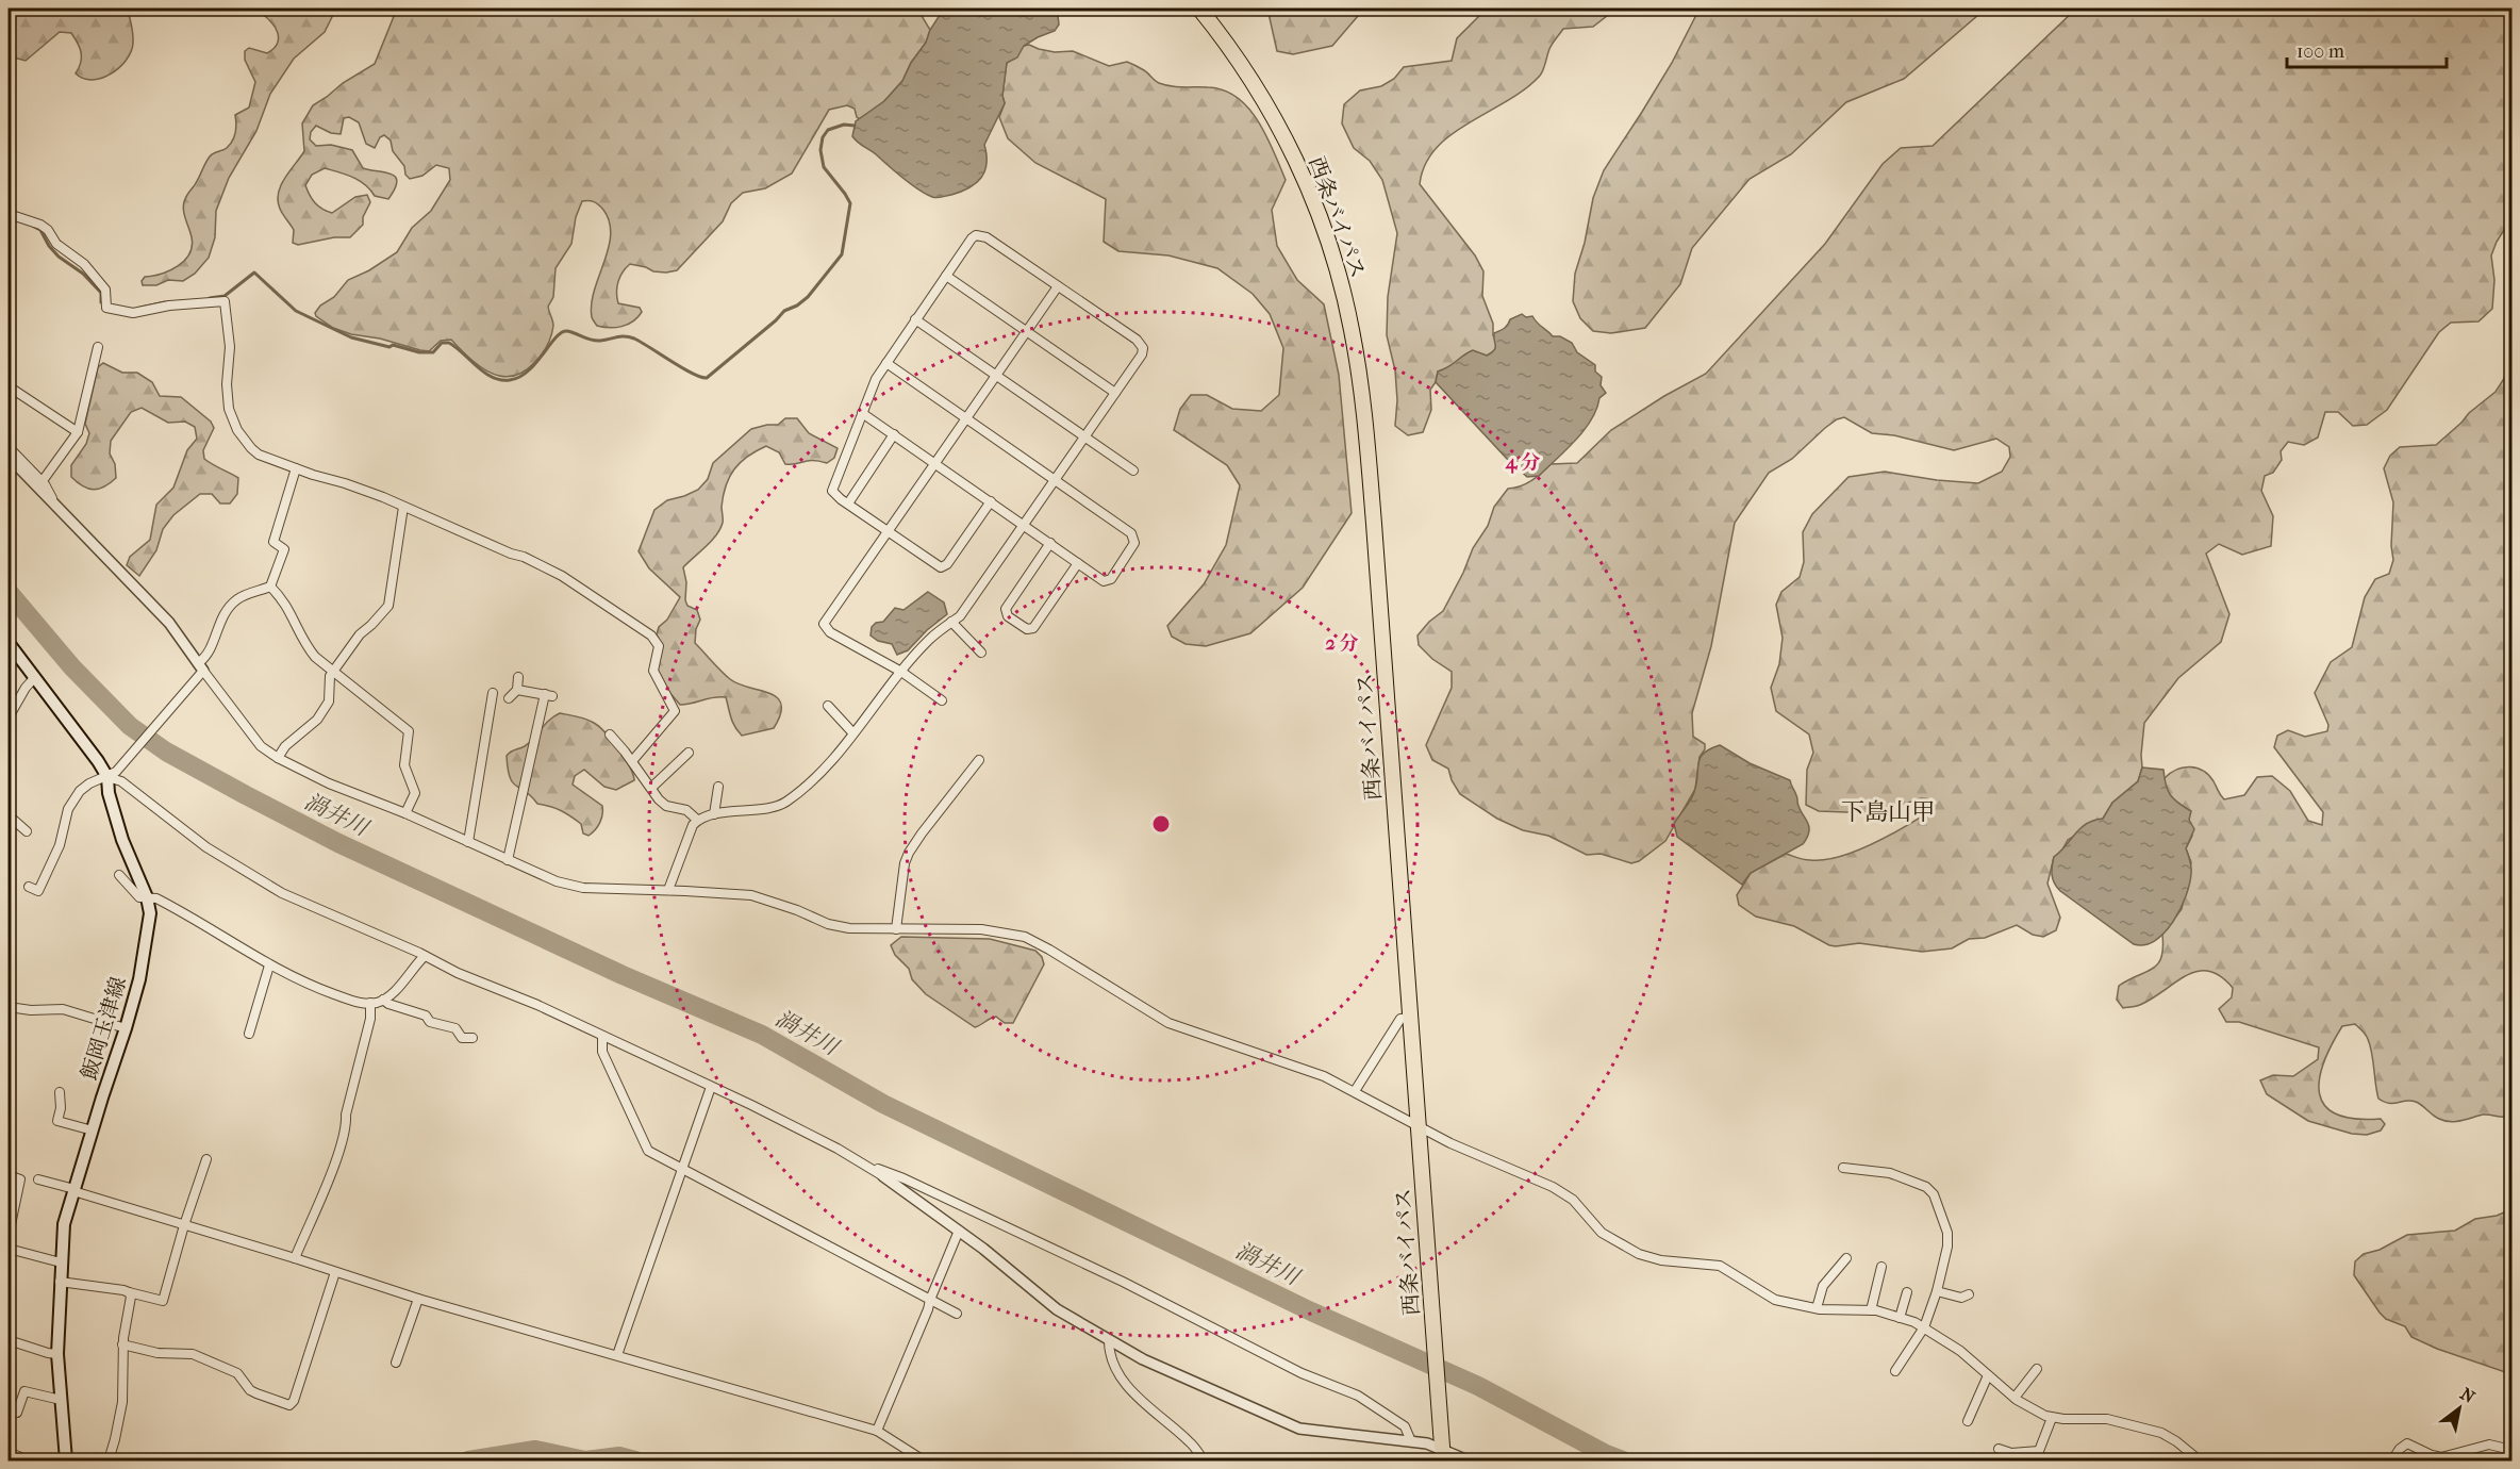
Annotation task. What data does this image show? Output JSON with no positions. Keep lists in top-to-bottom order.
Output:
{
  "streets": {
    "highway": ["西条バイパス"],
    "main road": ["飯岡玉津線"]
  },
  "districts": ["下島山甲"],
  "water": ["渦井川"],
  "scale_bar": "100 m",
  "north": "top right",
  "rings": ["4 分", "2 分"]
}
